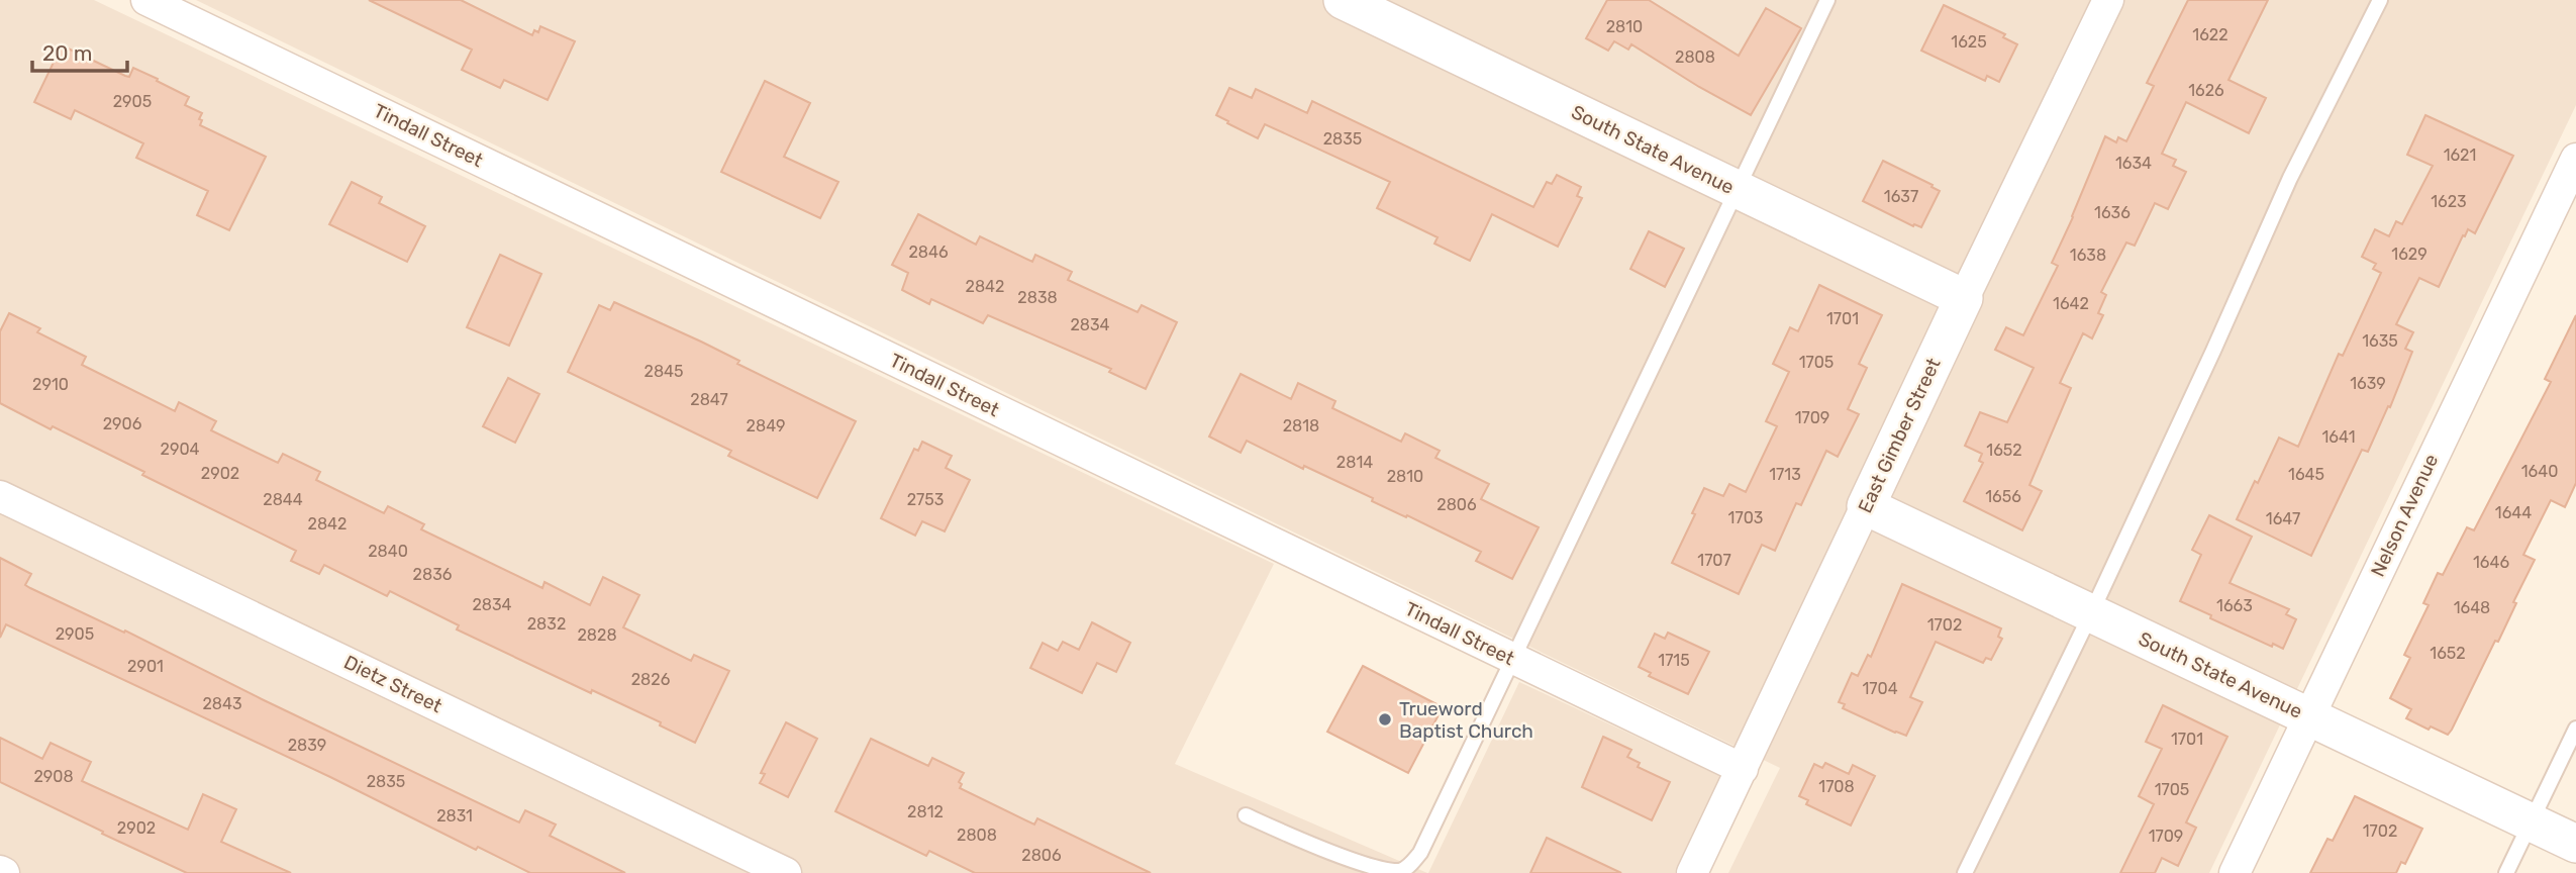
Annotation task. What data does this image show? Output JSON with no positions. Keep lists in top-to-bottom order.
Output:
{
  "streets": {
    "street": [
      "Tindall Street",
      "South State Avenue",
      "East Gimber Street",
      "Nelson Avenue",
      "Dietz Street"
    ]
  },
  "crossings": [
    ["Tindall Street", "East Gimber Street"],
    ["South State Avenue", "East Gimber Street"],
    ["South State Avenue", "Nelson Avenue"]
  ],
  "places": ["Trueword Baptist Church"],
  "house_numbers": [
    "2810",
    "1622",
    "1625",
    "2808",
    "1626",
    "2905",
    "2835",
    "1621",
    "1634",
    "1637",
    "1623",
    "1636",
    "2846",
    "1629",
    "1638",
    "2842",
    "2838",
    "1642",
    "1701",
    "2834",
    "1635",
    "1705",
    "2845",
    "1639",
    "2910",
    "2847",
    "1709",
    "2906",
    "2849",
    "2818",
    "1641",
    "2904",
    "1652",
    "2814",
    "1640",
    "2902",
    "1713",
    "1645",
    "2810",
    "1656",
    "2844",
    "2753",
    "2806",
    "1644",
    "1703",
    "1647",
    "2842",
    "2840",
    "1707",
    "1646",
    "2836",
    "2834",
    "1663",
    "1648",
    "2832",
    "1702",
    "2905",
    "2828",
    "1652",
    "1715",
    "2901",
    "2826",
    "1704",
    "2843",
    "1701",
    "2839",
    "2908",
    "2835",
    "1708",
    "1705",
    "2812",
    "2831",
    "2902",
    "1702",
    "2808",
    "1709",
    "2806"
  ],
  "scale_bar": "20 m"
}
